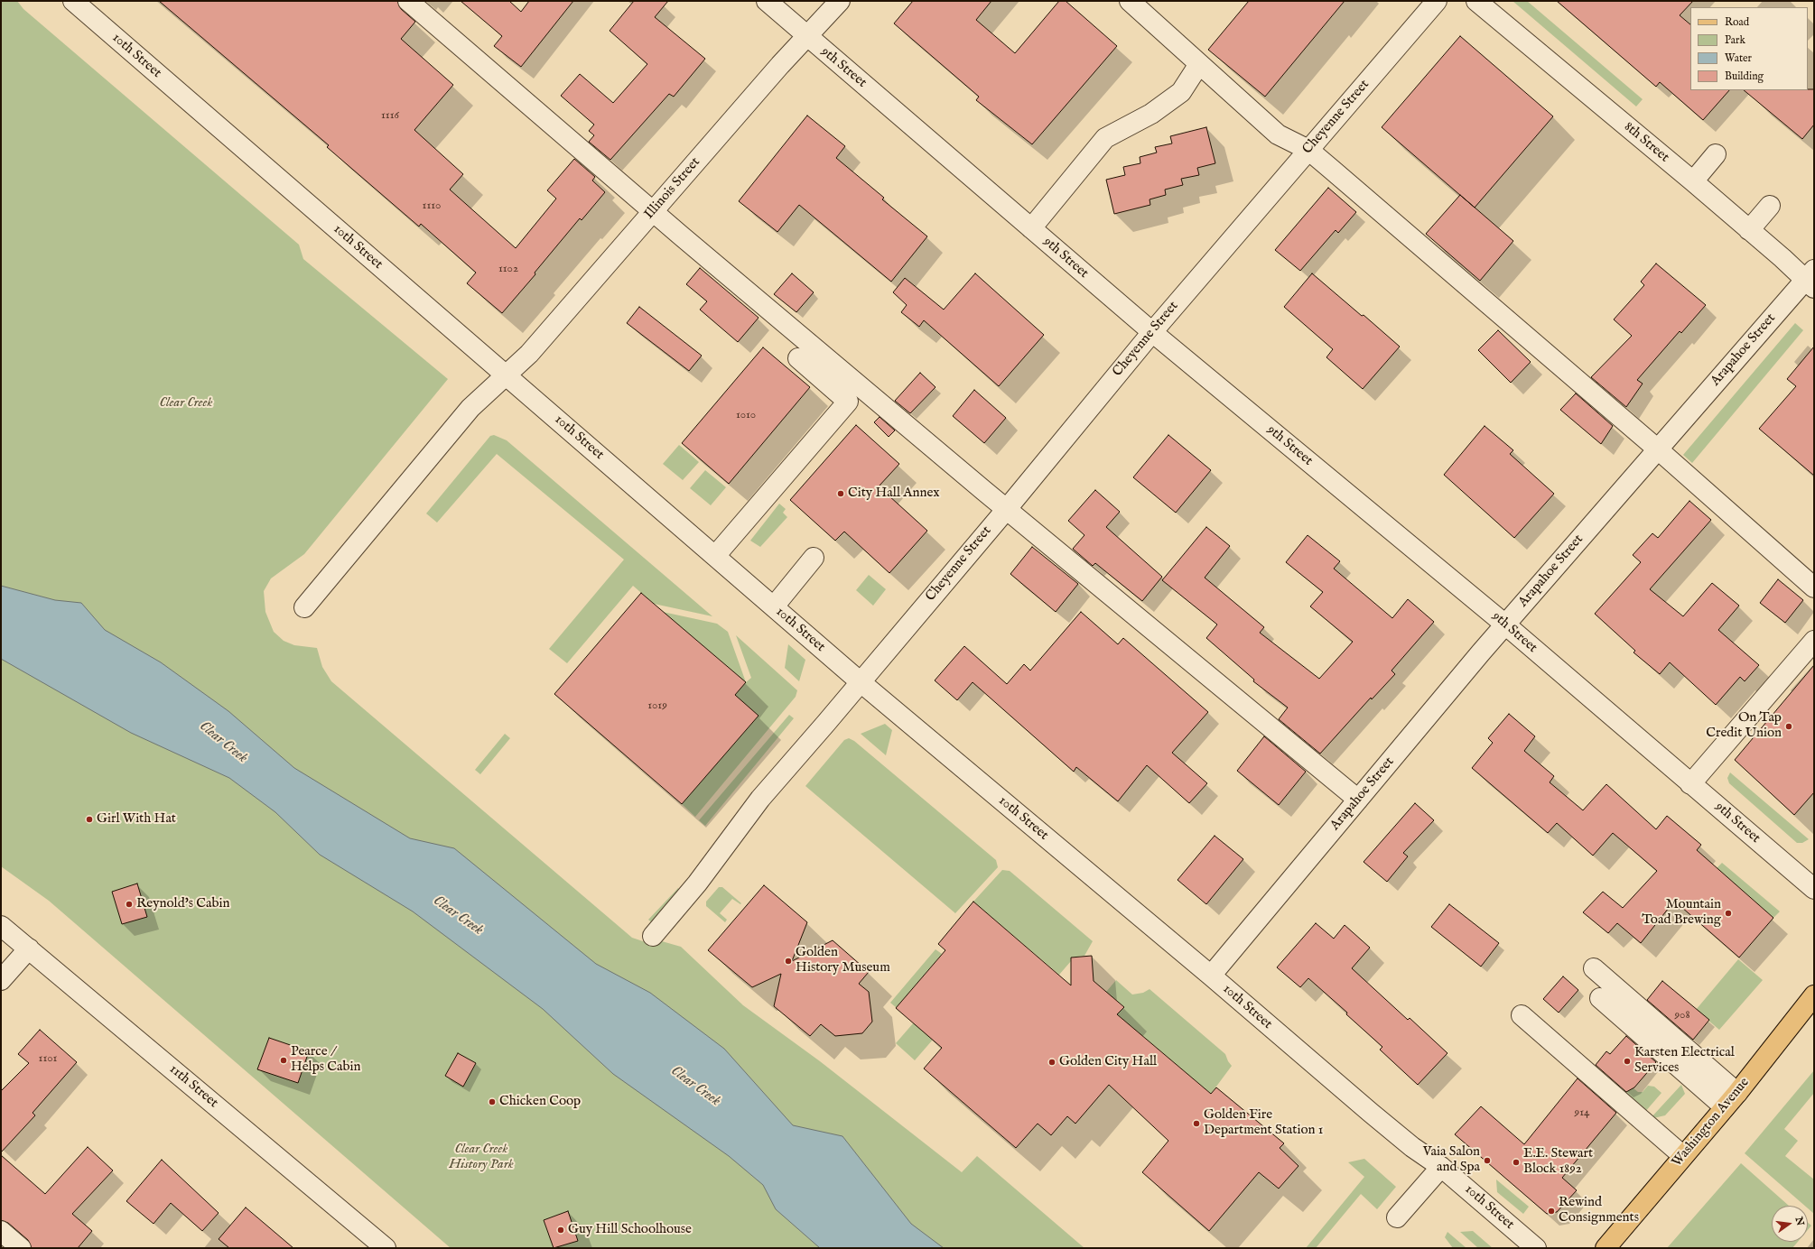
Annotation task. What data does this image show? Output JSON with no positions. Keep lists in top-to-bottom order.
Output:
{
  "streets": {
    "main road": ["Washington Avenue"],
    "street": [
      "10th Street",
      "9th Street",
      "Cheyenne Street",
      "8th Street",
      "Illinois Street",
      "Arapahoe Street",
      "11th Street"
    ]
  },
  "crossings": [
    ["10th Street", "Cheyenne Street"],
    ["10th Street", "Illinois Street"],
    ["10th Street", "Arapahoe Street"],
    ["9th Street", "Cheyenne Street"],
    ["9th Street", "Illinois Street"],
    ["9th Street", "Arapahoe Street"],
    ["8th Street", "Arapahoe Street"]
  ],
  "water": ["Clear Creek"],
  "parks": ["Clear Creek", "Clear Creek History Park"],
  "places": [
    "City Hall Annex",
    "On Tap Credit Union",
    "Girl With Hat",
    "Reynold's Cabin",
    "Mountain Toad Brewing",
    "Golden History Museum",
    "Pearce / Helps Cabin",
    "Karsten Electrical Services",
    "Golden City Hall",
    "Chicken Coop",
    "Golden Fire Department Station 1",
    "Vaia Salon and Spa",
    "E.E. Stewart Block 1892",
    "Rewind Consignments",
    "Guy Hill Schoolhouse"
  ],
  "house_numbers": [
    "1116",
    "1110",
    "1102",
    "1010",
    "1019",
    "908",
    "1101",
    "914"
  ],
  "legend": [
    "Road",
    "Park",
    "Water",
    "Building"
  ],
  "north": "right"
}
